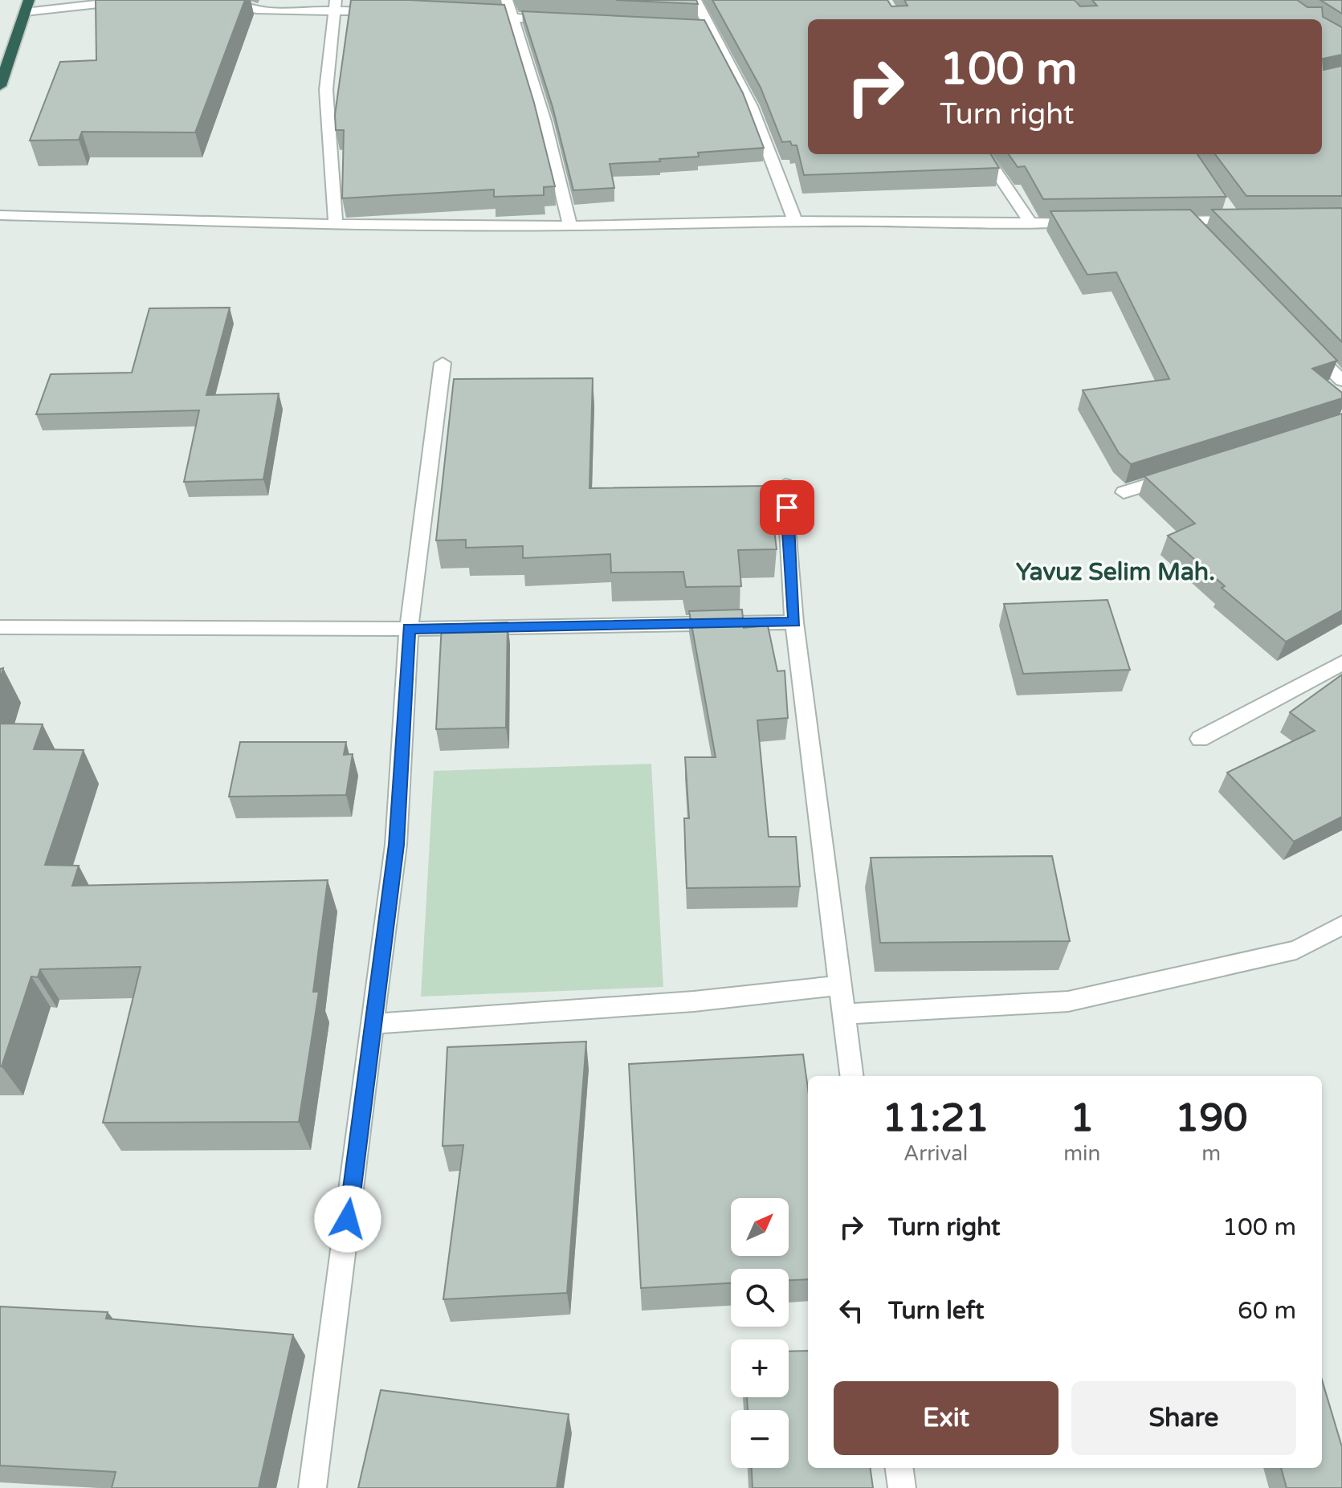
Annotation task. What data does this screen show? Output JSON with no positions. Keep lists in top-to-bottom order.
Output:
{
  "districts": ["Yavuz Selim Mah."],
  "north": "top right",
  "page": {
    "turn": ["100 m", "Turn right"],
    "eta": [
      "11:21",
      "Arrival",
      "1",
      "min",
      "190",
      "m"
    ],
    "list": [
      {
        "name": "Turn right",
        "value": "100 m"
      },
      {
        "name": "Turn left",
        "value": "60 m"
      }
    ],
    "map_buttons": ["+", "−"],
    "buttons": ["Exit", "Share"]
  }
}
